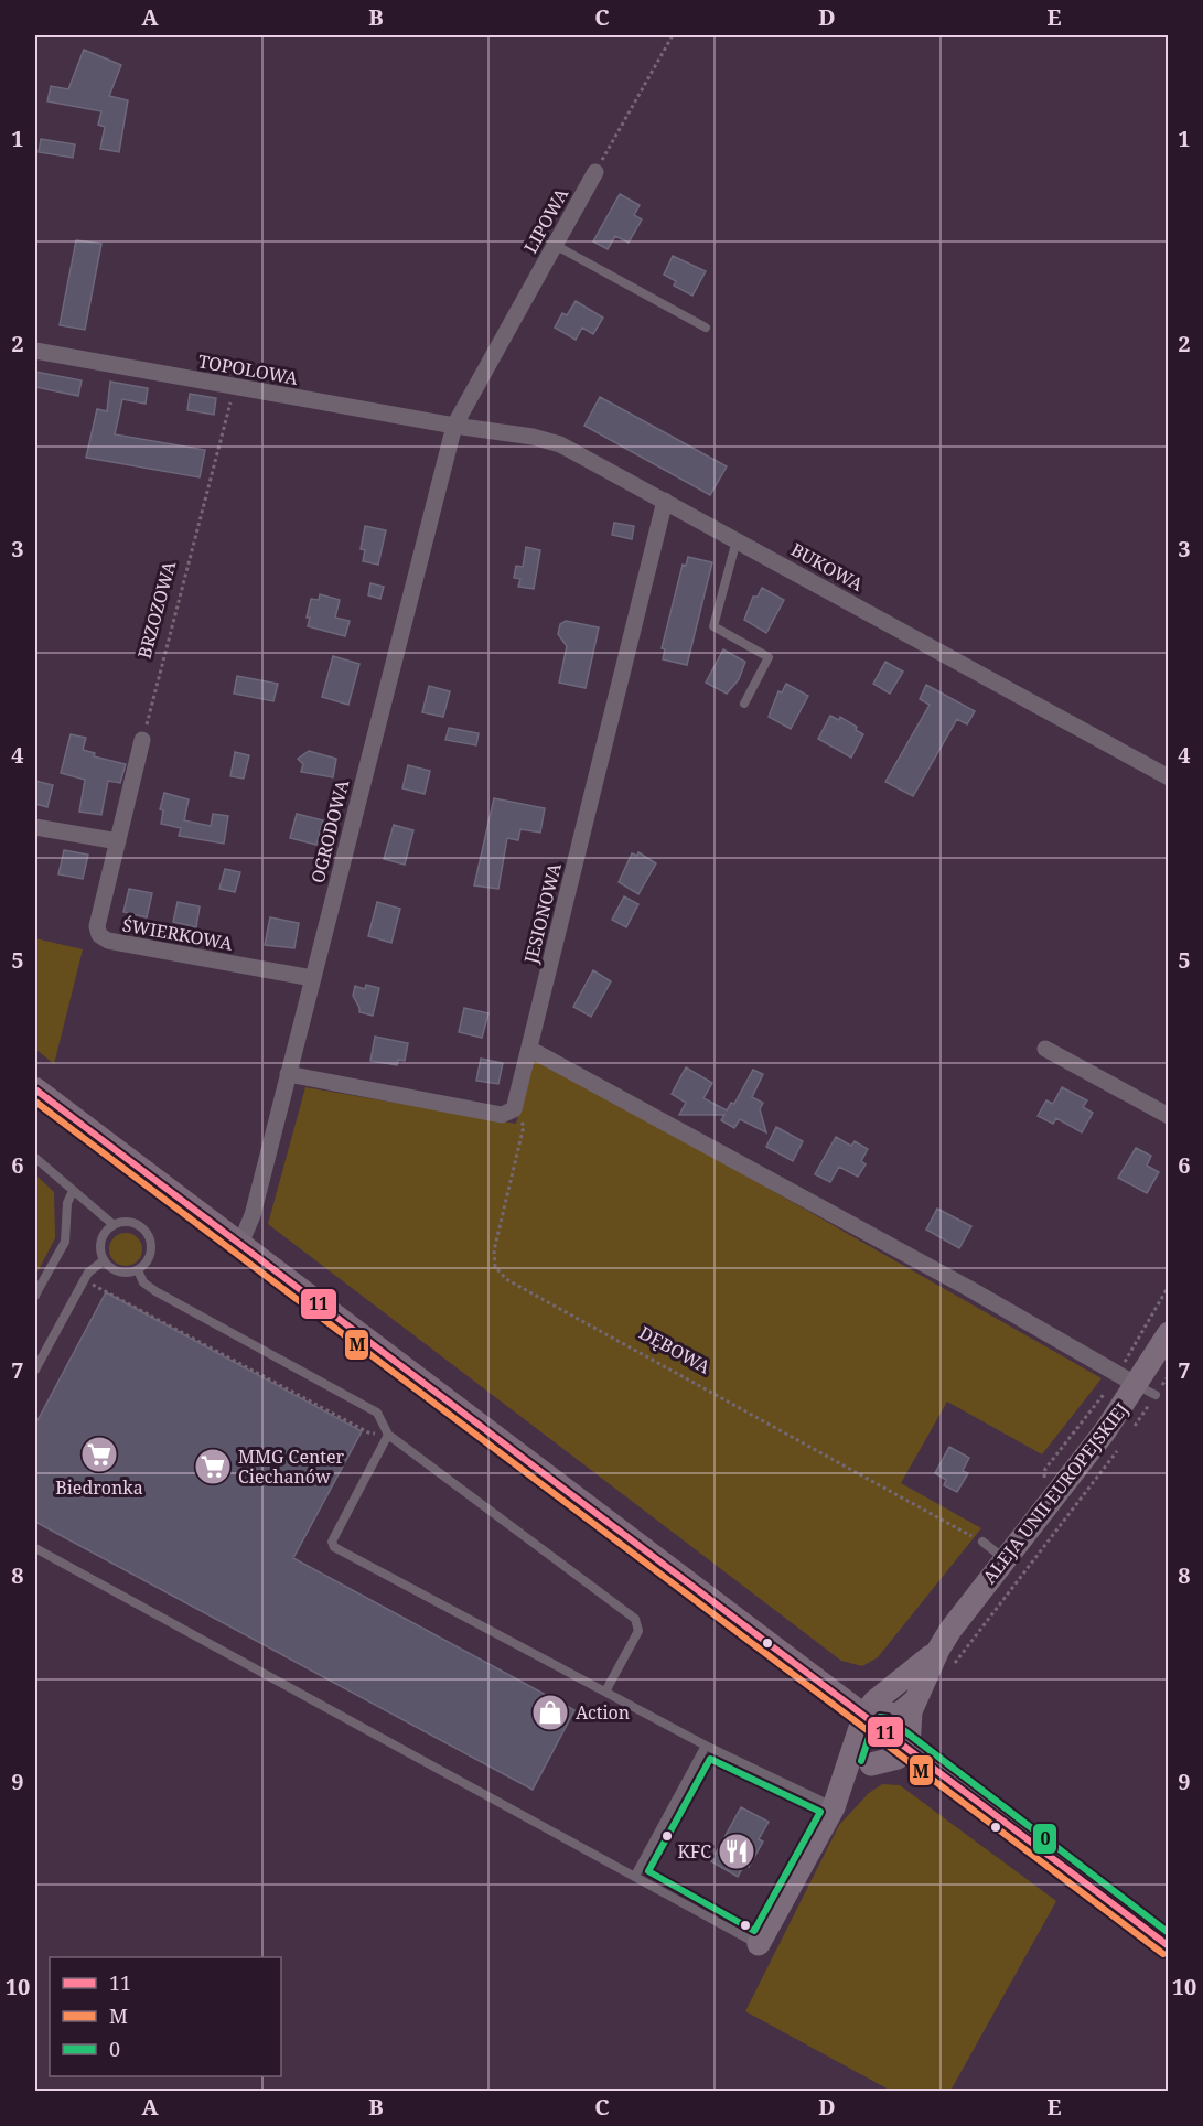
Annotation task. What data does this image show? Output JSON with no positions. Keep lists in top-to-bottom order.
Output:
{
  "streets": {
    "main road": ["ALEJA UNII EUROPEJSKIEJ"],
    "street": [
      "LIPOWA",
      "TOPOLOWA",
      "BUKOWA",
      "OGRODOWA",
      "JESIONOWA",
      "ŚWIERKOWA"
    ],
    "path": ["BRZOZOWA", "DĘBOWA"]
  },
  "crossings": [
    ["LIPOWA", "TOPOLOWA"],
    ["LIPOWA", "BUKOWA"],
    ["LIPOWA", "OGRODOWA"],
    ["TOPOLOWA", "BUKOWA"],
    ["TOPOLOWA", "BRZOZOWA"],
    ["TOPOLOWA", "OGRODOWA"],
    ["BUKOWA", "OGRODOWA"],
    ["BUKOWA", "JESIONOWA"],
    ["OGRODOWA", "ŚWIERKOWA"],
    ["JESIONOWA", "DĘBOWA"]
  ],
  "places": {
    "supermarket": ["Biedronka", "MMG Center Ciechanów"],
    "shop": ["Action"],
    "restaurant": ["KFC"]
  },
  "lines": ["transit line 11", "transit line M", "transit line 0"],
  "legend": ["11", "M", "0"],
  "grid": {
    "columns": [
      "A",
      "B",
      "C",
      "D",
      "E"
    ],
    "rows": [
      "1",
      "2",
      "3",
      "4",
      "5",
      "6",
      "7",
      "8",
      "9",
      "10"
    ]
  }
}
